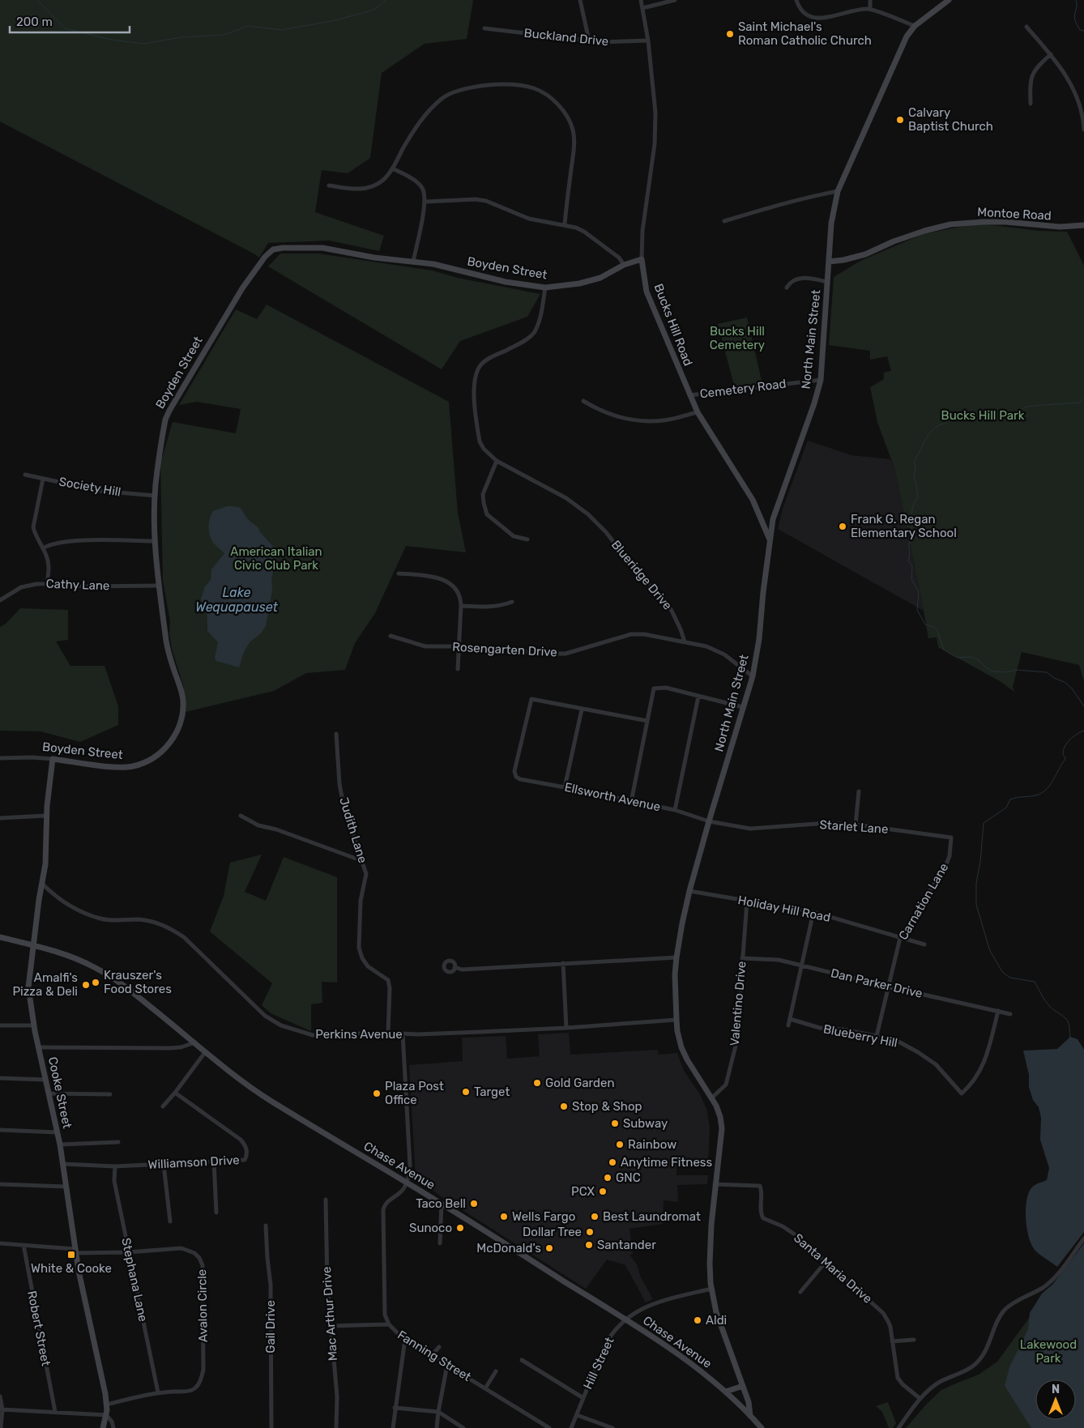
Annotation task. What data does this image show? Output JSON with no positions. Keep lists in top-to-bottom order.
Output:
{
  "streets": {
    "main road": [
      "Montoe Road",
      "Boyden Street",
      "Bucks Hill Road",
      "North Main Street",
      "Cooke Street",
      "Chase Avenue"
    ],
    "street": [
      "Buckland Drive",
      "Cemetery Road",
      "Society Hill",
      "Blueridge Drive",
      "Cathy Lane",
      "Rosengarten Drive",
      "Ellsworth Avenue",
      "Starlet Lane",
      "Judith Lane",
      "Carnation Lane",
      "Holiday Hill Road",
      "Dan Parker Drive",
      "Valentino Drive",
      "Perkins Avenue",
      "Blueberry Hill",
      "Williamson Drive",
      "Santa Maria Drive",
      "Stephana Lane",
      "Avalon Circle",
      "Mac Arthur Drive",
      "Gail Drive",
      "Robert Street",
      "Fanning Street",
      "Hill Street"
    ]
  },
  "crossings": [
    ["Buckland Drive", "Bucks Hill Road"],
    ["Montoe Road", "North Main Street"],
    ["Boyden Street", "Bucks Hill Road"],
    ["Boyden Street", "Society Hill"],
    ["Boyden Street", "Blueridge Drive"],
    ["Boyden Street", "Cathy Lane"],
    ["Boyden Street", "Cooke Street"],
    ["Bucks Hill Road", "North Main Street"],
    ["Bucks Hill Road", "Cemetery Road"],
    ["North Main Street", "Cemetery Road"],
    ["North Main Street", "Rosengarten Drive"],
    ["North Main Street", "Ellsworth Avenue"],
    ["North Main Street", "Starlet Lane"],
    ["North Main Street", "Holiday Hill Road"],
    ["North Main Street", "Valentino Drive"],
    ["North Main Street", "Perkins Avenue"],
    ["North Main Street", "Chase Avenue"],
    ["North Main Street", "Santa Maria Drive"],
    ["North Main Street", "Hill Street"],
    ["Blueridge Drive", "Rosengarten Drive"],
    ["Ellsworth Avenue", "Starlet Lane"],
    ["Starlet Lane", "Carnation Lane"],
    ["Judith Lane", "Perkins Avenue"],
    ["Carnation Lane", "Holiday Hill Road"],
    ["Carnation Lane", "Dan Parker Drive"],
    ["Carnation Lane", "Blueberry Hill"],
    ["Holiday Hill Road", "Valentino Drive"],
    ["Dan Parker Drive", "Valentino Drive"],
    ["Dan Parker Drive", "Blueberry Hill"],
    ["Perkins Avenue", "Cooke Street"],
    ["Cooke Street", "Williamson Drive"],
    ["Cooke Street", "Chase Avenue"],
    ["Cooke Street", "Avalon Circle"],
    ["Williamson Drive", "Stephana Lane"],
    ["Chase Avenue", "Fanning Street"],
    ["Chase Avenue", "Hill Street"],
    ["Stephana Lane", "Avalon Circle"],
    ["Avalon Circle", "Robert Street"]
  ],
  "water": ["Lake Wequapauset"],
  "parks": [
    "Bucks Hill Cemetery",
    "Bucks Hill Park",
    "American Italian Civic Club Park",
    "Lakewood Park"
  ],
  "places": {
    "other": [
      "Saint Michael's Roman Catholic Church",
      "Calvary Baptist Church",
      "Frank G. Regan Elementary School",
      "Krauszer's Food Stores",
      "Amalfi's Pizza & Deli",
      "Gold Garden",
      "Target",
      "Plaza Post Office",
      "Stop & Shop",
      "Subway",
      "Rainbow",
      "Anytime Fitness",
      "GNC",
      "PCX",
      "Taco Bell",
      "Wells Fargo",
      "Best Laundromat",
      "Sunoco",
      "Dollar Tree",
      "Santander",
      "McDonald's",
      "Aldi"
    ],
    "transit": ["White & Cooke"]
  },
  "scale_bar": "200 m",
  "north": "top"
}
